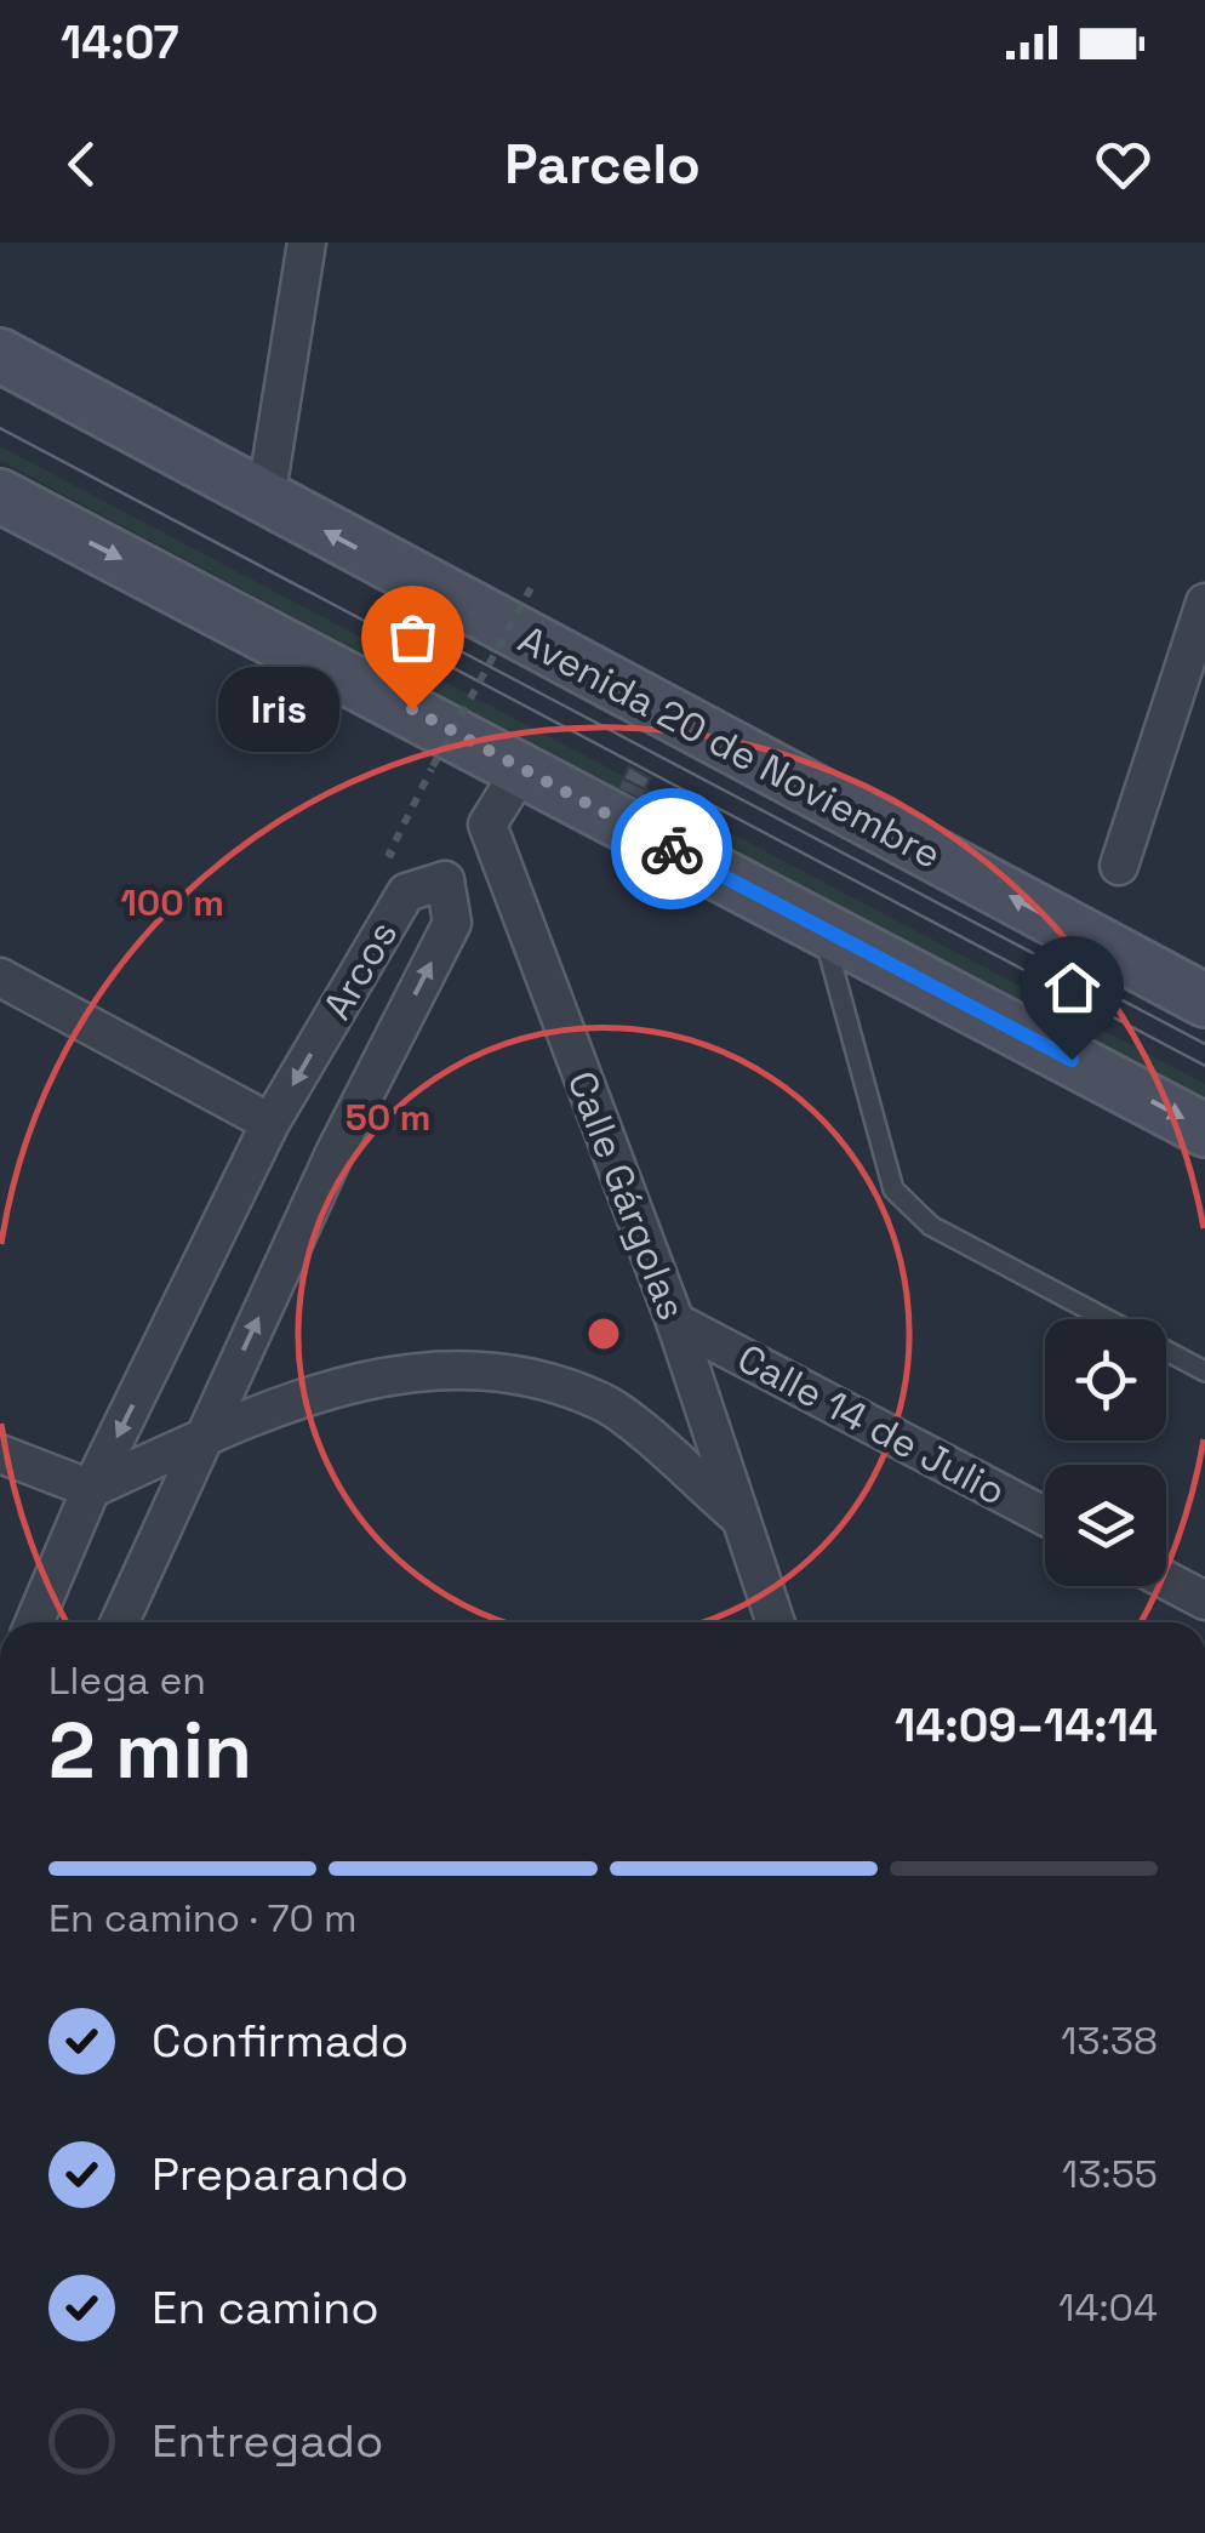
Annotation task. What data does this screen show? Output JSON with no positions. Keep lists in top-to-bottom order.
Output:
{
  "streets": {
    "main road": ["Avenida 20 de Noviembre"],
    "street": ["Arcos", "Calle Gárgolas", "Calle 14 de Julio"]
  },
  "crossings": [
    ["Calle Gárgolas", "Calle 14 de Julio"]
  ],
  "places": ["Iris"],
  "page": {
    "status": "14:07",
    "header": "Parcelo",
    "bubble": "Iris",
    "heading": ["2 min", "Llega en", "14:09–14:14"],
    "bar": "En camino · 70 m",
    "list": [
      ["Confirmado", "13:38"],
      ["Preparando", "13:55"],
      ["En camino", "14:04"],
      "Entregado"
    ]
  },
  "rings": ["100 m", "50 m"]
}
